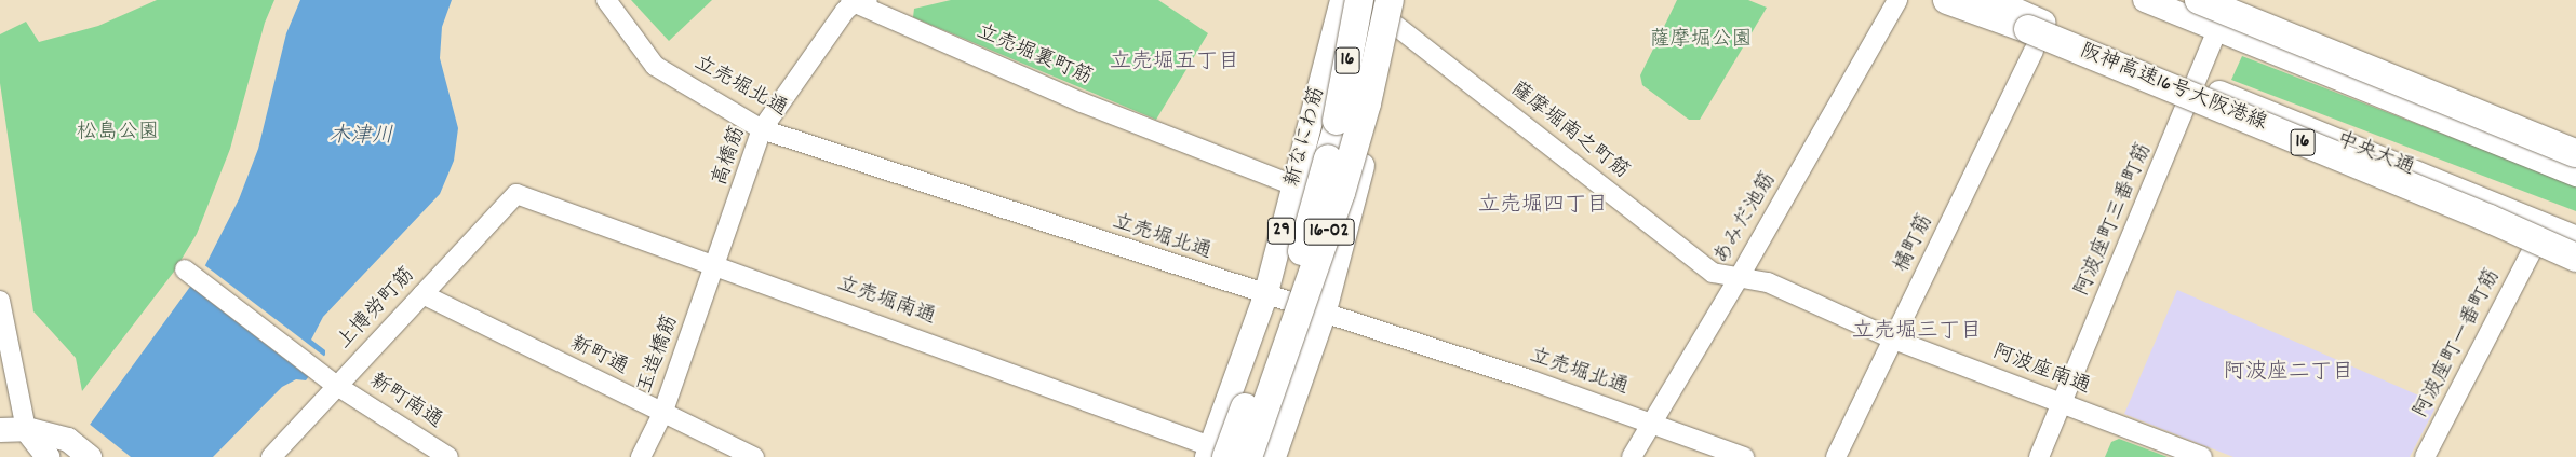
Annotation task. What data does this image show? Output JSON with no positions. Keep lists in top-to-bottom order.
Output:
{
  "streets": {
    "highway": ["16", "阪神高速16号大阪港線", "16-02"],
    "main road": ["新なにわ筋", "中央大通", "29"],
    "street": [
      "立売堀裏町筋",
      "立売堀北通",
      "薩摩堀南之町筋",
      "高橋筋",
      "あみだ池筋",
      "阿波座町三番町筋",
      "橘町筋",
      "立売堀南通",
      "上博労町筋",
      "阿波座町一番町筋",
      "玉造橋筋",
      "新町通",
      "阿波座南通",
      "新町南通"
    ]
  },
  "crossings": [
    ["立売堀裏町筋", "新なにわ筋"],
    ["立売堀裏町筋", "高橋筋"],
    ["16", "薩摩堀南之町筋"],
    ["16", "16-02"],
    ["立売堀北通", "新なにわ筋"],
    ["立売堀北通", "高橋筋"],
    ["立売堀北通", "あみだ池筋"],
    ["阪神高速16号大阪港線", "橘町筋"],
    ["薩摩堀南之町筋", "16-02"],
    ["薩摩堀南之町筋", "阿波座南通"],
    ["新なにわ筋", "16-02"],
    ["新なにわ筋", "立売堀南通"],
    ["中央大通", "阿波座町三番町筋"],
    ["高橋筋", "立売堀南通"],
    ["高橋筋", "玉造橋筋"],
    ["あみだ池筋", "阿波座南通"],
    ["阿波座町三番町筋", "阿波座南通"],
    ["16-02", "立売堀南通"],
    ["橘町筋", "阿波座南通"],
    ["立売堀南通", "上博労町筋"],
    ["立売堀南通", "玉造橋筋"],
    ["上博労町筋", "新町通"],
    ["上博労町筋", "新町南通"],
    ["玉造橋筋", "新町通"]
  ],
  "districts": [
    "立売堀五丁目",
    "立売堀四丁目",
    "立売堀三丁目",
    "阿波座二丁目"
  ],
  "water": ["木津川"],
  "parks": ["薩摩堀公園", "松島公園"]
}
